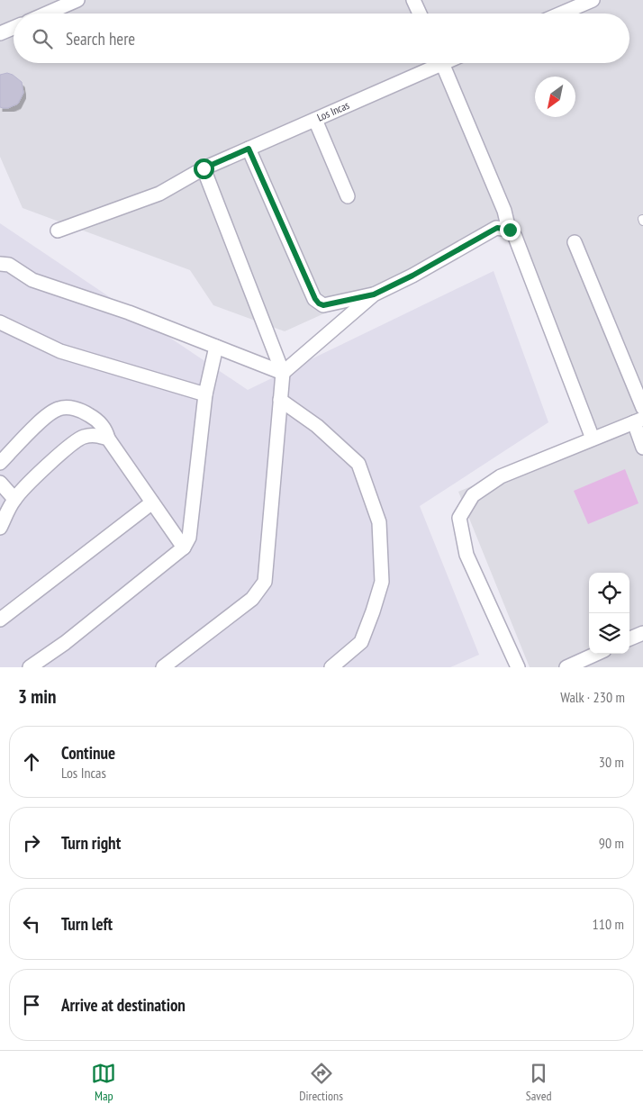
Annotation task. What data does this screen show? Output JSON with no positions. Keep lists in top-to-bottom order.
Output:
{
  "streets": {
    "street": ["Los Incas"]
  },
  "north": "bottom left",
  "page": {
    "search": "Search here",
    "heading": ["3 min", "Walk · 230 m"],
    "list": [
      ["Continue", "Los Incas", "30 m"],
      ["Turn right", "90 m"],
      ["Turn left", "110 m"],
      "Arrive at destination"
    ],
    "nav": ["Map", "Directions", "Saved"]
  }
}
